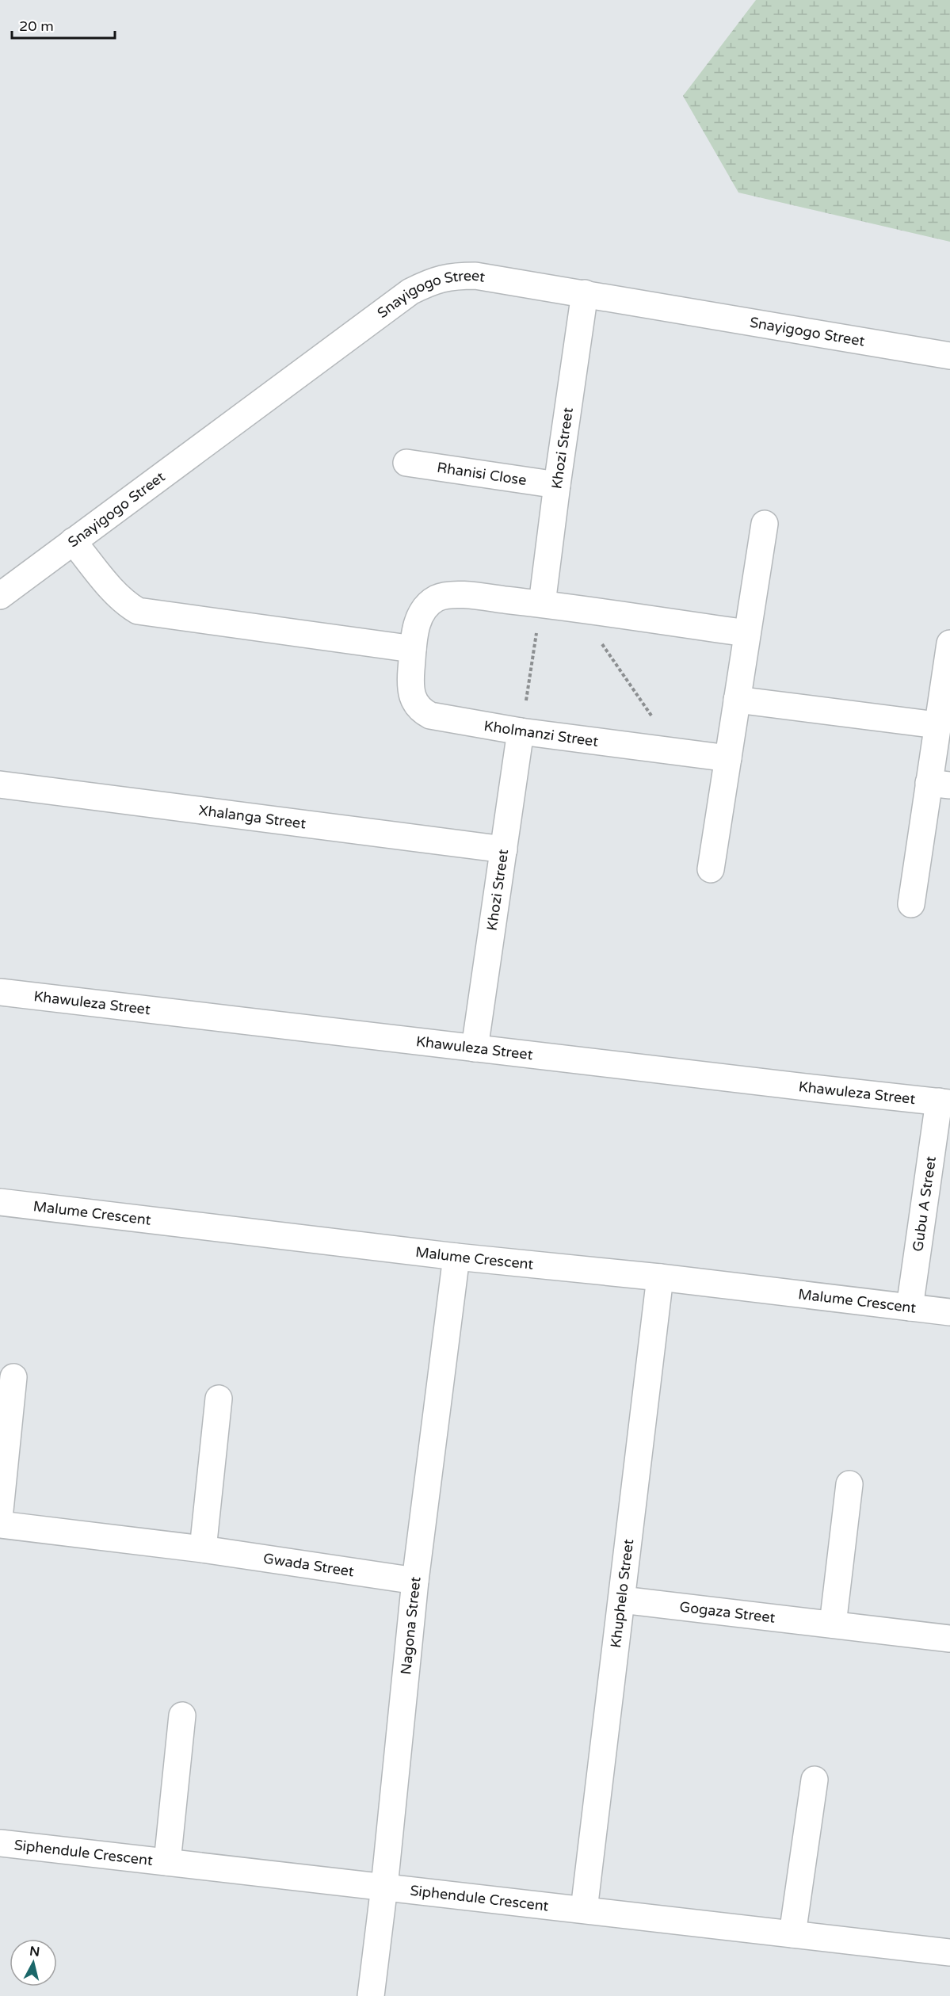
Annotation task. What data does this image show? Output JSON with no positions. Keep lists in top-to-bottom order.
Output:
{
  "streets": {
    "street": [
      "Snayigogo Street",
      "Khozi Street",
      "Rhanisi Close",
      "Kholmanzi Street",
      "Xhalanga Street",
      "Khawuleza Street",
      "Gubu A Street",
      "Malume Crescent",
      "Gwada Street",
      "Khuphelo Street",
      "Gogaza Street",
      "Nagona Street",
      "Siphendule Crescent"
    ]
  },
  "crossings": [
    ["Snayigogo Street", "Khozi Street"],
    ["Khozi Street", "Rhanisi Close"],
    ["Khozi Street", "Kholmanzi Street"],
    ["Khozi Street", "Xhalanga Street"],
    ["Khozi Street", "Khawuleza Street"],
    ["Khawuleza Street", "Gubu A Street"],
    ["Gubu A Street", "Malume Crescent"],
    ["Malume Crescent", "Khuphelo Street"],
    ["Malume Crescent", "Nagona Street"],
    ["Gwada Street", "Nagona Street"],
    ["Khuphelo Street", "Gogaza Street"],
    ["Khuphelo Street", "Siphendule Crescent"],
    ["Nagona Street", "Siphendule Crescent"]
  ],
  "scale_bar": "20 m",
  "north": "top"
}
